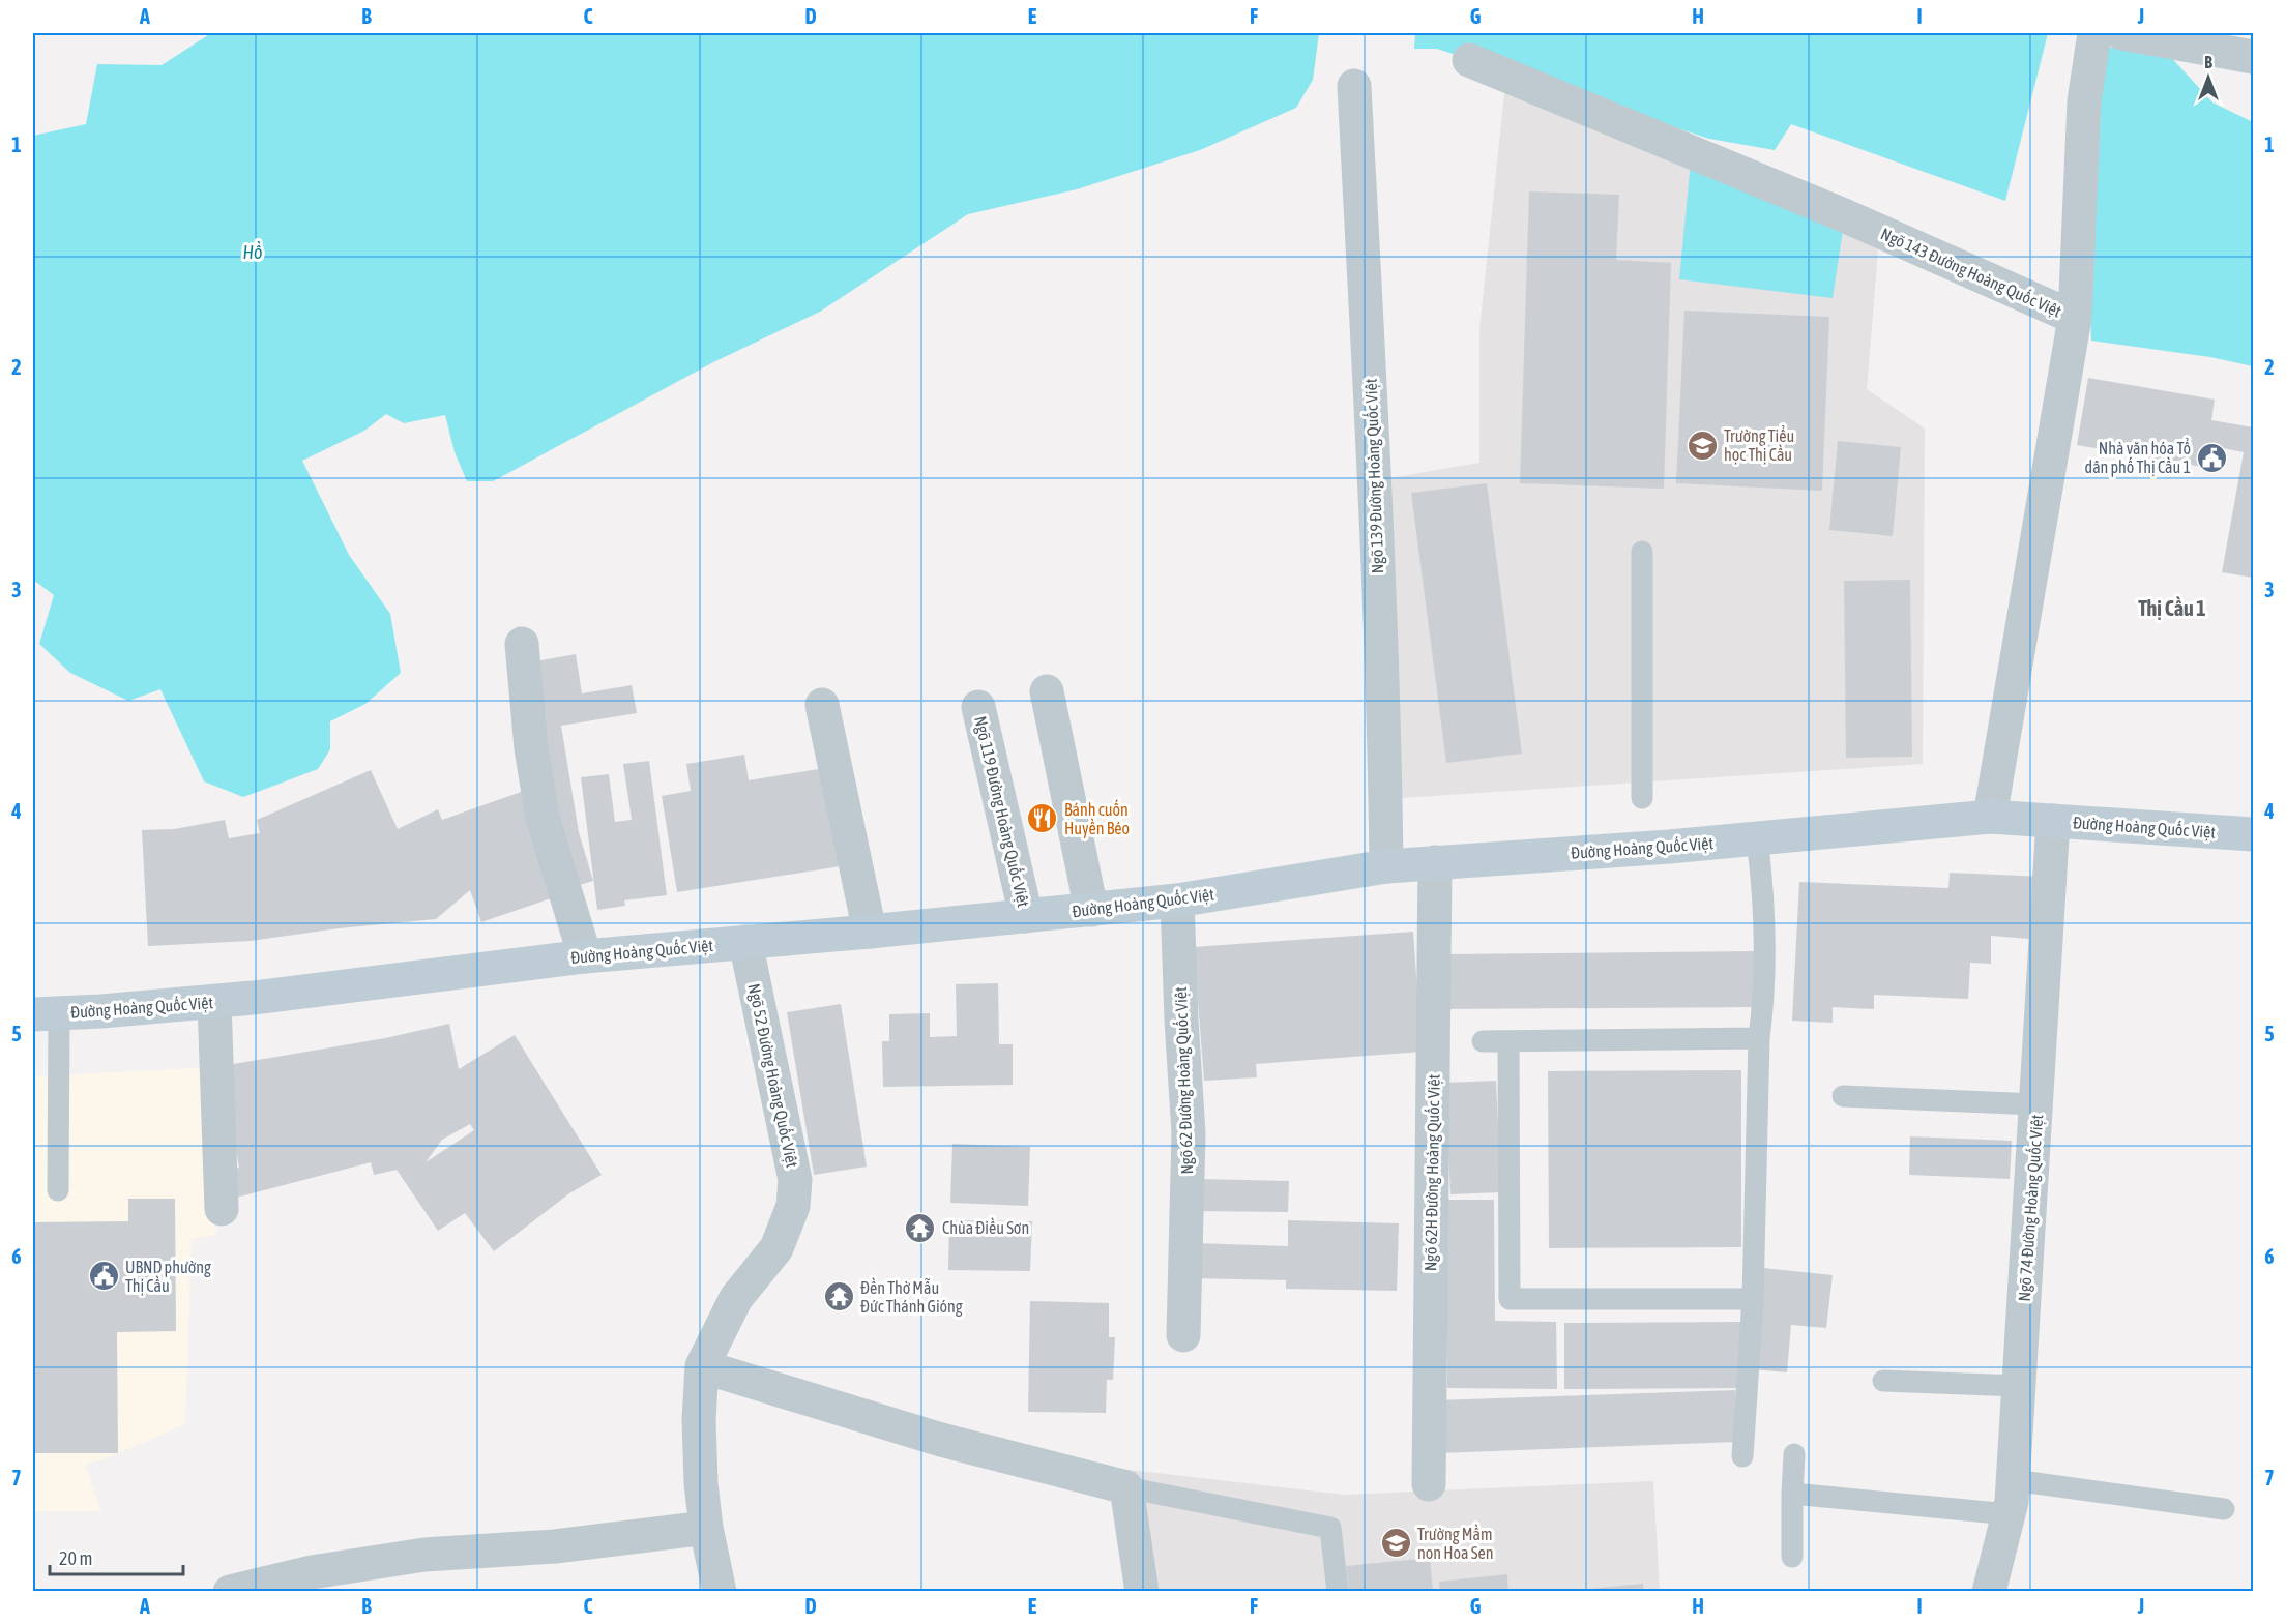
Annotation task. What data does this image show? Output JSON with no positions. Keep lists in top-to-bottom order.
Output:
{
  "streets": {
    "main road": ["Đường Hoàng Quốc Việt"],
    "street": [
      "Ngõ 143 Đường Hoàng Quốc Việt",
      "Ngõ 139 Đường Hoàng Quốc Việt",
      "Ngõ 119 Đường Hoàng Quốc Việt",
      "Ngõ 52 Đường Hoàng Quốc Việt",
      "Ngõ 62 Đường Hoàng Quốc Việt",
      "Ngõ 62H Đường Hoàng Quốc Việt",
      "Ngõ 74 Đường Hoàng Quốc Việt"
    ]
  },
  "crossings": [
    ["Ngõ 143 Đường Hoàng Quốc Việt", "Đường Hoàng Quốc Việt"],
    ["Ngõ 139 Đường Hoàng Quốc Việt", "Đường Hoàng Quốc Việt"],
    ["Ngõ 119 Đường Hoàng Quốc Việt", "Đường Hoàng Quốc Việt"],
    ["Đường Hoàng Quốc Việt", "Ngõ 52 Đường Hoàng Quốc Việt"],
    ["Đường Hoàng Quốc Việt", "Ngõ 62 Đường Hoàng Quốc Việt"],
    ["Đường Hoàng Quốc Việt", "Ngõ 62H Đường Hoàng Quốc Việt"],
    ["Đường Hoàng Quốc Việt", "Ngõ 74 Đường Hoàng Quốc Việt"]
  ],
  "districts": ["Thị Cầu 1"],
  "water": ["Hồ"],
  "places": {
    "school or university": ["Trường Tiểu học Thị Cầu", "Trường Mầm non Hoa Sen"],
    "public building": ["Nhà văn hóa Tổ dân phố Thị Cầu 1", "UBND phường Thị Cầu"],
    "restaurant": ["Bánh cuốn Huyền Béo"],
    "temple": ["Chùa Điều Sơn", "Đền Thờ Mẫu Đức Thánh Gióng"]
  },
  "scale_bar": "20 m",
  "north": "top",
  "grid": {
    "columns": [
      "A",
      "B",
      "C",
      "D",
      "E",
      "F",
      "G",
      "H",
      "I",
      "J"
    ],
    "rows": [
      "1",
      "2",
      "3",
      "4",
      "5",
      "6",
      "7"
    ]
  }
}
